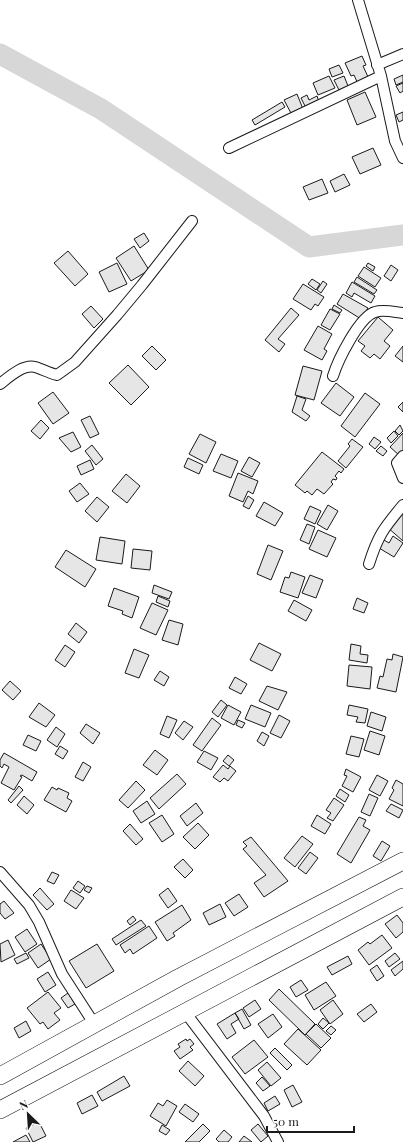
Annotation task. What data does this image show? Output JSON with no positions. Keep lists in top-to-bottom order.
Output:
{
  "scale_bar": "50 m",
  "north": "top left"
}
